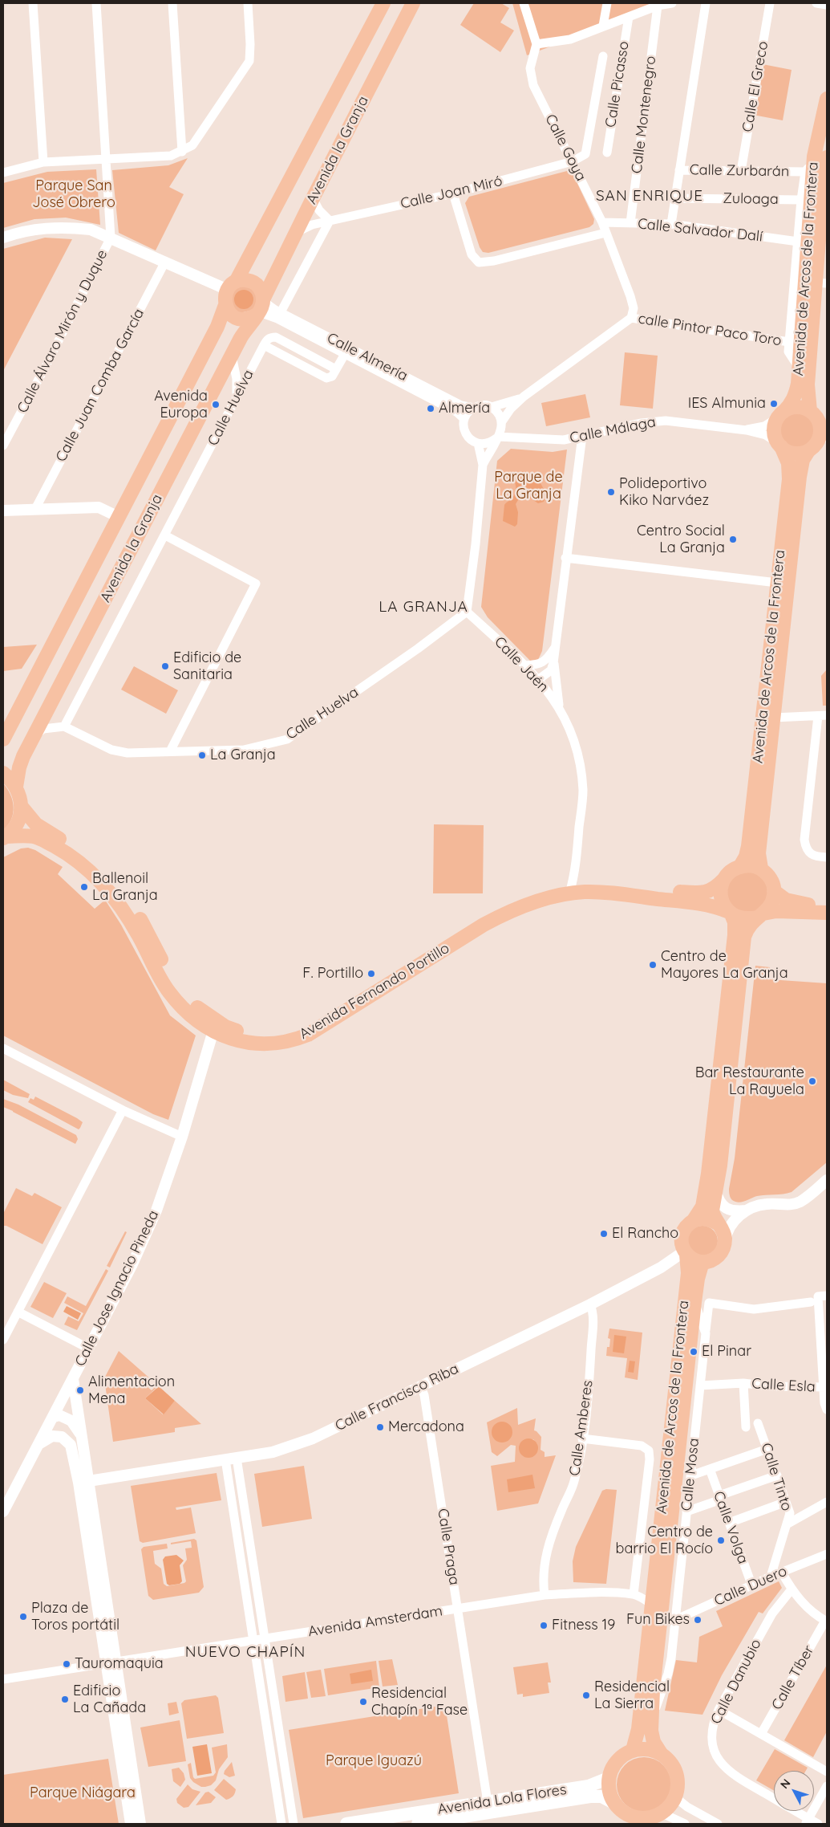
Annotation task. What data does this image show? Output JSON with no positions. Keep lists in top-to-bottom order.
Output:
{
  "streets": {
    "main road": [
      "Avenida la Granja",
      "Avenida de Arcos de la Frontera",
      "Avenida Fernando Portillo",
      "Avenida Lola Flores"
    ],
    "street": [
      "Calle Picasso",
      "Calle El Greco",
      "Calle Montenegro",
      "Calle Goya",
      "Calle Zurbarán",
      "Calle Joan Miró",
      "Zuloaga",
      "Calle Salvador Dalí",
      "calle Pintor Paco Toro",
      "Calle Álvaro Mirón y Duque",
      "Calle Almería",
      "Calle Juan Comba García",
      "Calle Huelva",
      "Calle Málaga",
      "Calle Jaén",
      "Calle Jose Ignacio Pineda",
      "Calle Esla",
      "Calle Francisco Riba",
      "Calle Amberes",
      "Calle Mosa",
      "Calle Tinto",
      "Calle Volga",
      "Calle Praga",
      "Calle Duero",
      "Avenida Amsterdam",
      "Calle Tíber",
      "Calle Danubio"
    ]
  },
  "crossings": [
    ["Calle El Greco", "Calle Zurbarán"],
    ["Calle Montenegro", "Calle Salvador Dalí"],
    ["Calle Goya", "Calle Joan Miró"],
    ["Calle Goya", "Calle Salvador Dalí"],
    ["Calle Goya", "calle Pintor Paco Toro"],
    ["Avenida la Granja", "Calle Joan Miró"],
    ["Avenida la Granja", "Calle Almería"],
    ["Calle Zurbarán", "Avenida de Arcos de la Frontera"],
    ["Avenida de Arcos de la Frontera", "Calle Málaga"],
    ["Avenida de Arcos de la Frontera", "Avenida Fernando Portillo"],
    ["Avenida de Arcos de la Frontera", "Calle Francisco Riba"],
    ["Avenida de Arcos de la Frontera", "Calle Mosa"],
    ["Avenida de Arcos de la Frontera", "Avenida Amsterdam"],
    ["Avenida de Arcos de la Frontera", "Avenida Lola Flores"],
    ["Calle Almería", "Calle Huelva"],
    ["Calle Almería", "Calle Málaga"],
    ["Calle Huelva", "Calle Jaén"],
    ["Calle Jaén", "Avenida Fernando Portillo"],
    ["Avenida Fernando Portillo", "Calle Jose Ignacio Pineda"],
    ["Calle Esla", "Calle Mosa"],
    ["Calle Francisco Riba", "Calle Amberes"],
    ["Calle Francisco Riba", "Calle Praga"],
    ["Calle Amberes", "Avenida Amsterdam"],
    ["Calle Mosa", "Calle Duero"],
    ["Calle Tinto", "Calle Duero"],
    ["Calle Volga", "Calle Duero"],
    ["Calle Praga", "Avenida Amsterdam"],
    ["Calle Praga", "Avenida Lola Flores"]
  ],
  "districts": ["SAN ENRIQUE", "LA GRANJA", "NUEVO CHAPÍN"],
  "parks": [
    "Parque San José Obrero",
    "Parque de La Granja",
    "Parque Iguazú",
    "Parque Niágara"
  ],
  "places": [
    "IES Almunia",
    "Avenida Europa",
    "Almería",
    "Polideportivo Kiko Narváez",
    "Centro Social La Granja",
    "Edificio de Sanitaria",
    "La Granja",
    "Ballenoil La Granja",
    "Centro de Mayores La Granja",
    "F. Portillo",
    "Bar Restaurante La Rayuela",
    "El Rancho",
    "El Pinar",
    "Alimentacion Mena",
    "Mercadona",
    "Centro de barrio El Rocío",
    "Plaza de Toros portátil",
    "Fun Bikes",
    "Fitness 19",
    "Tauromaquia",
    "Residencial La Sierra",
    "Edificio La Cañada",
    "Residencial Chapín 1ª Fase"
  ],
  "north": "top left"
}
